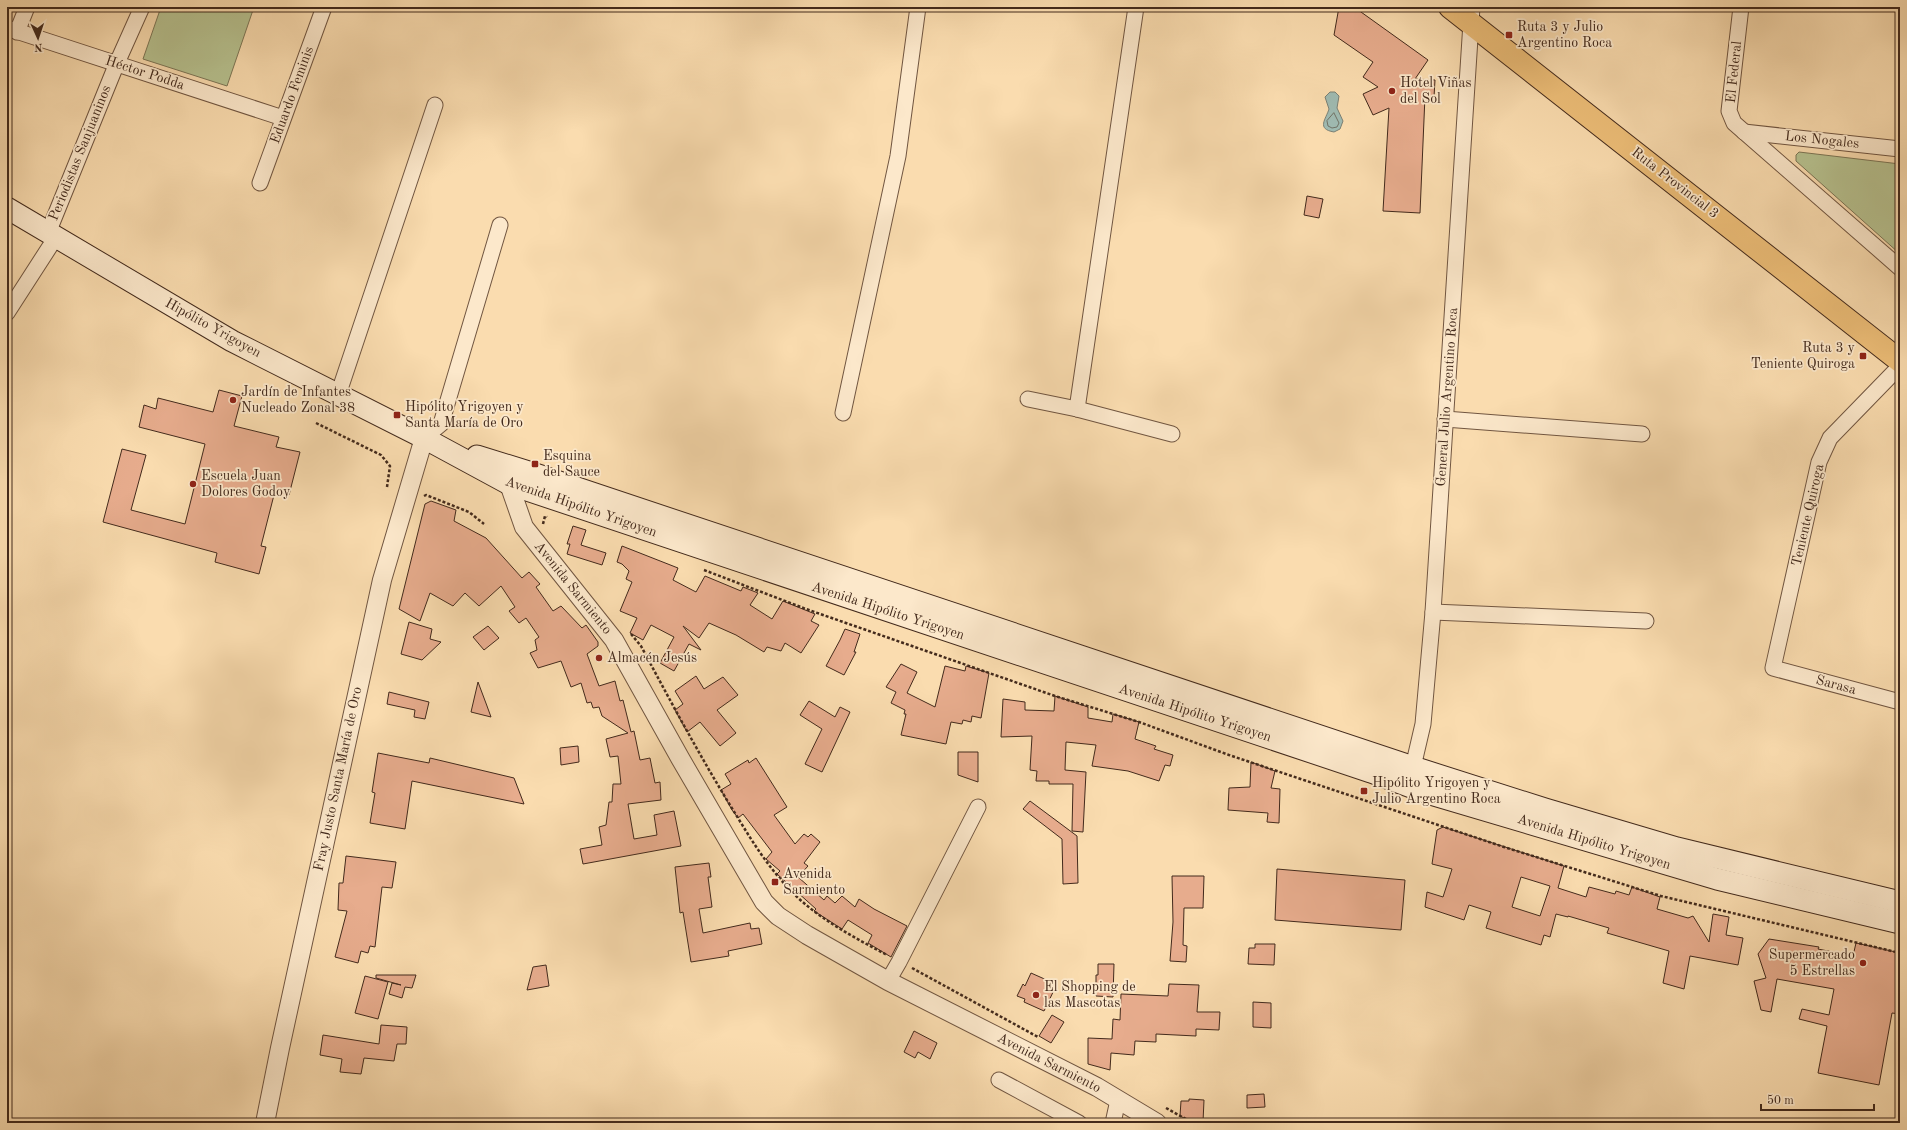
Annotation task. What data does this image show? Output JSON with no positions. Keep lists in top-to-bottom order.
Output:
{
  "streets": {
    "main road": ["Ruta Provincial 3", "Hipólito Yrigoyen", "Avenida Hipólito Yrigoyen"],
    "street": [
      "El Federal",
      "Héctor Podda",
      "Eduardo Feminis",
      "Los Nogales",
      "Periodistas Sanjuaninos",
      "General Julio Argentino Roca",
      "Teniente Quiroga",
      "Avenida Sarmiento",
      "Sarasa",
      "Fray Justo Santa María de Oro"
    ]
  },
  "crossings": [
    ["El Federal", "Los Nogales"],
    ["Héctor Podda", "Eduardo Feminis"],
    ["Héctor Podda", "Periodistas Sanjuaninos"],
    ["Periodistas Sanjuaninos", "Hipólito Yrigoyen"],
    ["Ruta Provincial 3", "General Julio Argentino Roca"],
    ["Hipólito Yrigoyen", "Avenida Hipólito Yrigoyen"],
    ["Hipólito Yrigoyen", "Fray Justo Santa María de Oro"],
    ["General Julio Argentino Roca", "Avenida Hipólito Yrigoyen"],
    ["Avenida Hipólito Yrigoyen", "Avenida Sarmiento"],
    ["Avenida Hipólito Yrigoyen", "Fray Justo Santa María de Oro"],
    ["Teniente Quiroga", "Sarasa"]
  ],
  "places": {
    "transit": [
      "Ruta 3 y Julio Argentino Roca",
      "Ruta 3 y Teniente Quiroga",
      "Hipólito Yrigoyen y Santa María de Oro",
      "Esquina del Sauce",
      "Hipólito Yrigoyen y Julio Argentino Roca",
      "Avenida Sarmiento"
    ],
    "other": [
      "Hotel Viñas del Sol",
      "Jardín de Infantes Nucleado Zonal 38",
      "Escuela Juan Dolores Godoy",
      "Almacén Jesús",
      "Supermercado 5 Estrellas",
      "El Shopping de las Mascotas"
    ]
  },
  "scale_bar": "50 m",
  "north": "bottom"
}
